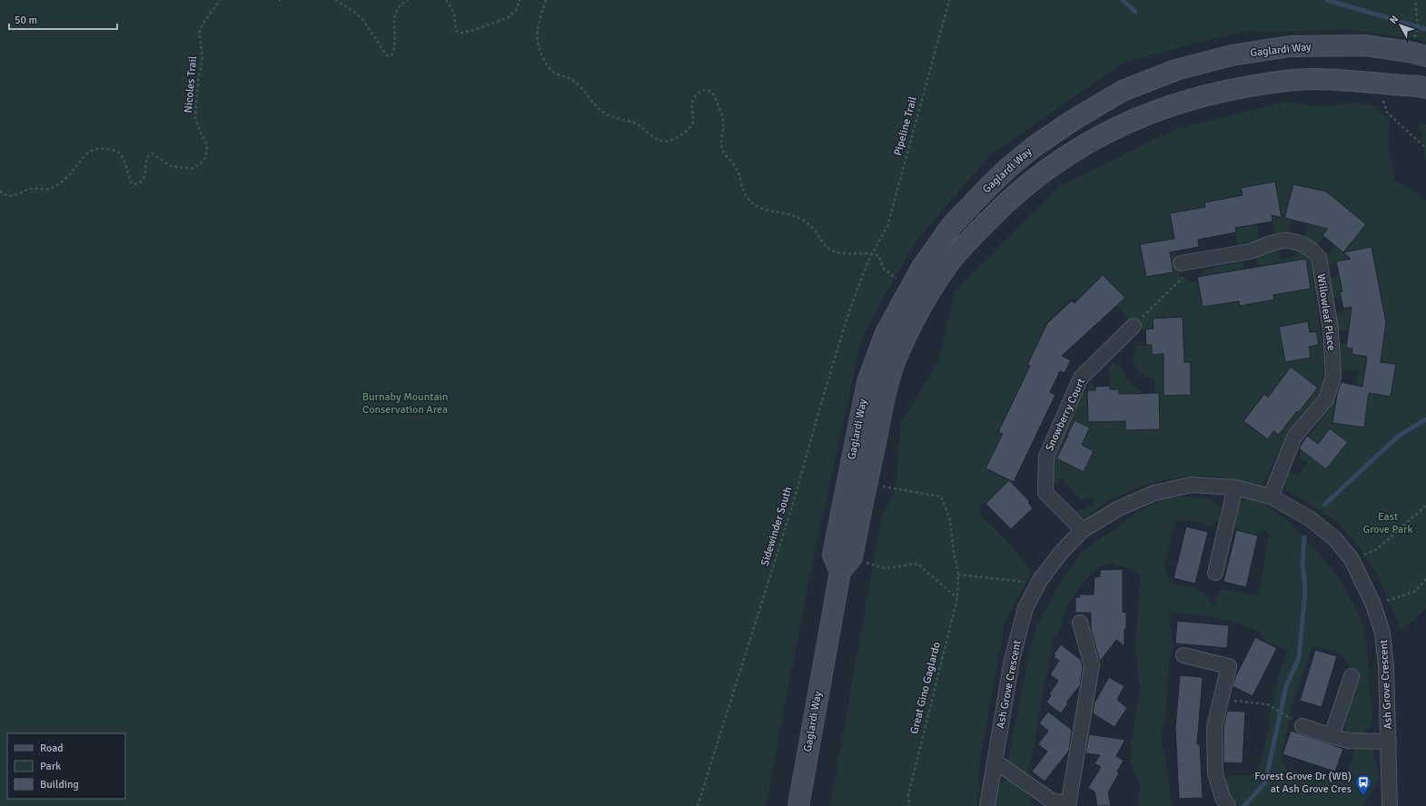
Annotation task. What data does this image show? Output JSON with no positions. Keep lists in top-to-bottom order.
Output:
{
  "streets": {
    "main road": ["Gaglardi Way"],
    "street": ["Willowleaf Place", "Snowberry Court", "Ash Grove Crescent"],
    "path": [
      "Nicoles Trail",
      "Pipeline Trail",
      "Sidewinder South",
      "Great Gino Gaglardo"
    ]
  },
  "crossings": [
    ["Pipeline Trail", "Sidewinder South"],
    ["Willowleaf Place", "Ash Grove Crescent"],
    ["Snowberry Court", "Ash Grove Crescent"]
  ],
  "parks": ["Burnaby Mountain Conservation Area", "East Grove Park"],
  "places": {
    "bus stop": ["Forest Grove Dr (WB) at Ash Grove Cres"]
  },
  "legend": ["Road", "Park", "Building"],
  "scale_bar": "50 m",
  "north": "top left"
}
